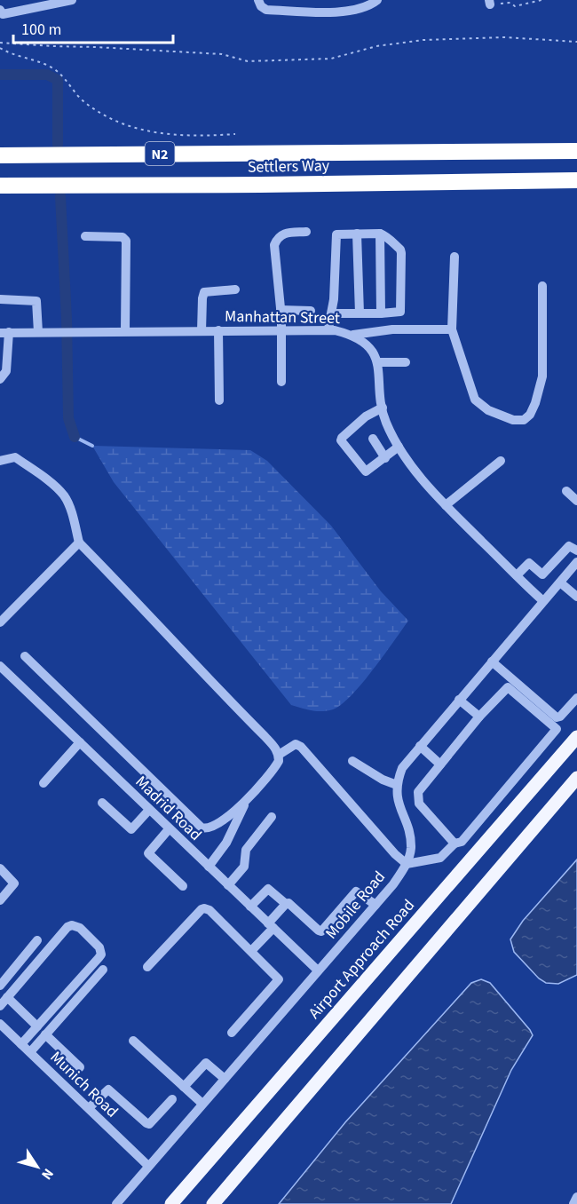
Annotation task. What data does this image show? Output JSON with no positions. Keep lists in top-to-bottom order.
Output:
{
  "streets": {
    "highway": ["N2", "Settlers Way"],
    "main road": ["Airport Approach Road"],
    "street": [
      "Manhattan Street",
      "Madrid Road",
      "Mobile Road",
      "Munich Road"
    ]
  },
  "crossings": [
    ["Madrid Road", "Mobile Road"],
    ["Mobile Road", "Munich Road"]
  ],
  "scale_bar": "100 m",
  "north": "bottom right"
}
